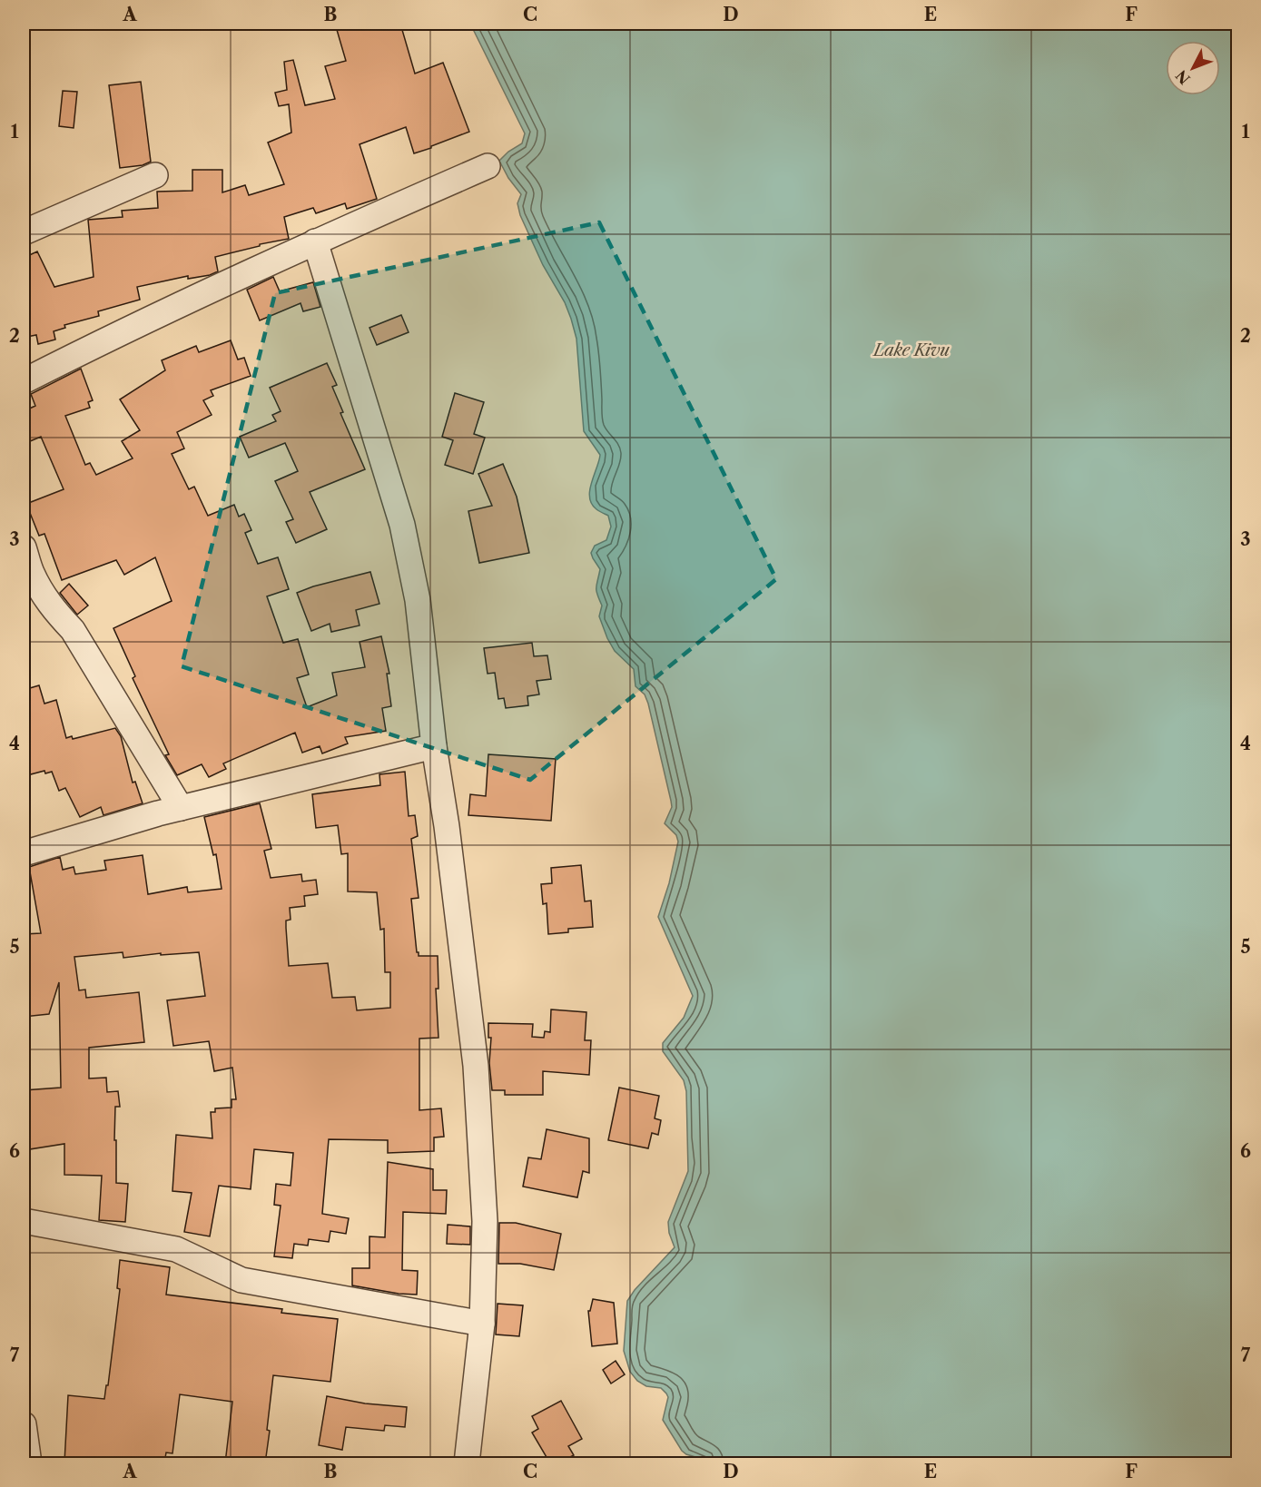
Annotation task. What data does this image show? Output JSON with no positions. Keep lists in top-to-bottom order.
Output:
{
  "water": ["Lake Kivu"],
  "north": "bottom left",
  "grid": {
    "columns": [
      "A",
      "B",
      "C",
      "D",
      "E",
      "F"
    ],
    "rows": [
      "1",
      "2",
      "3",
      "4",
      "5",
      "6",
      "7"
    ]
  }
}
